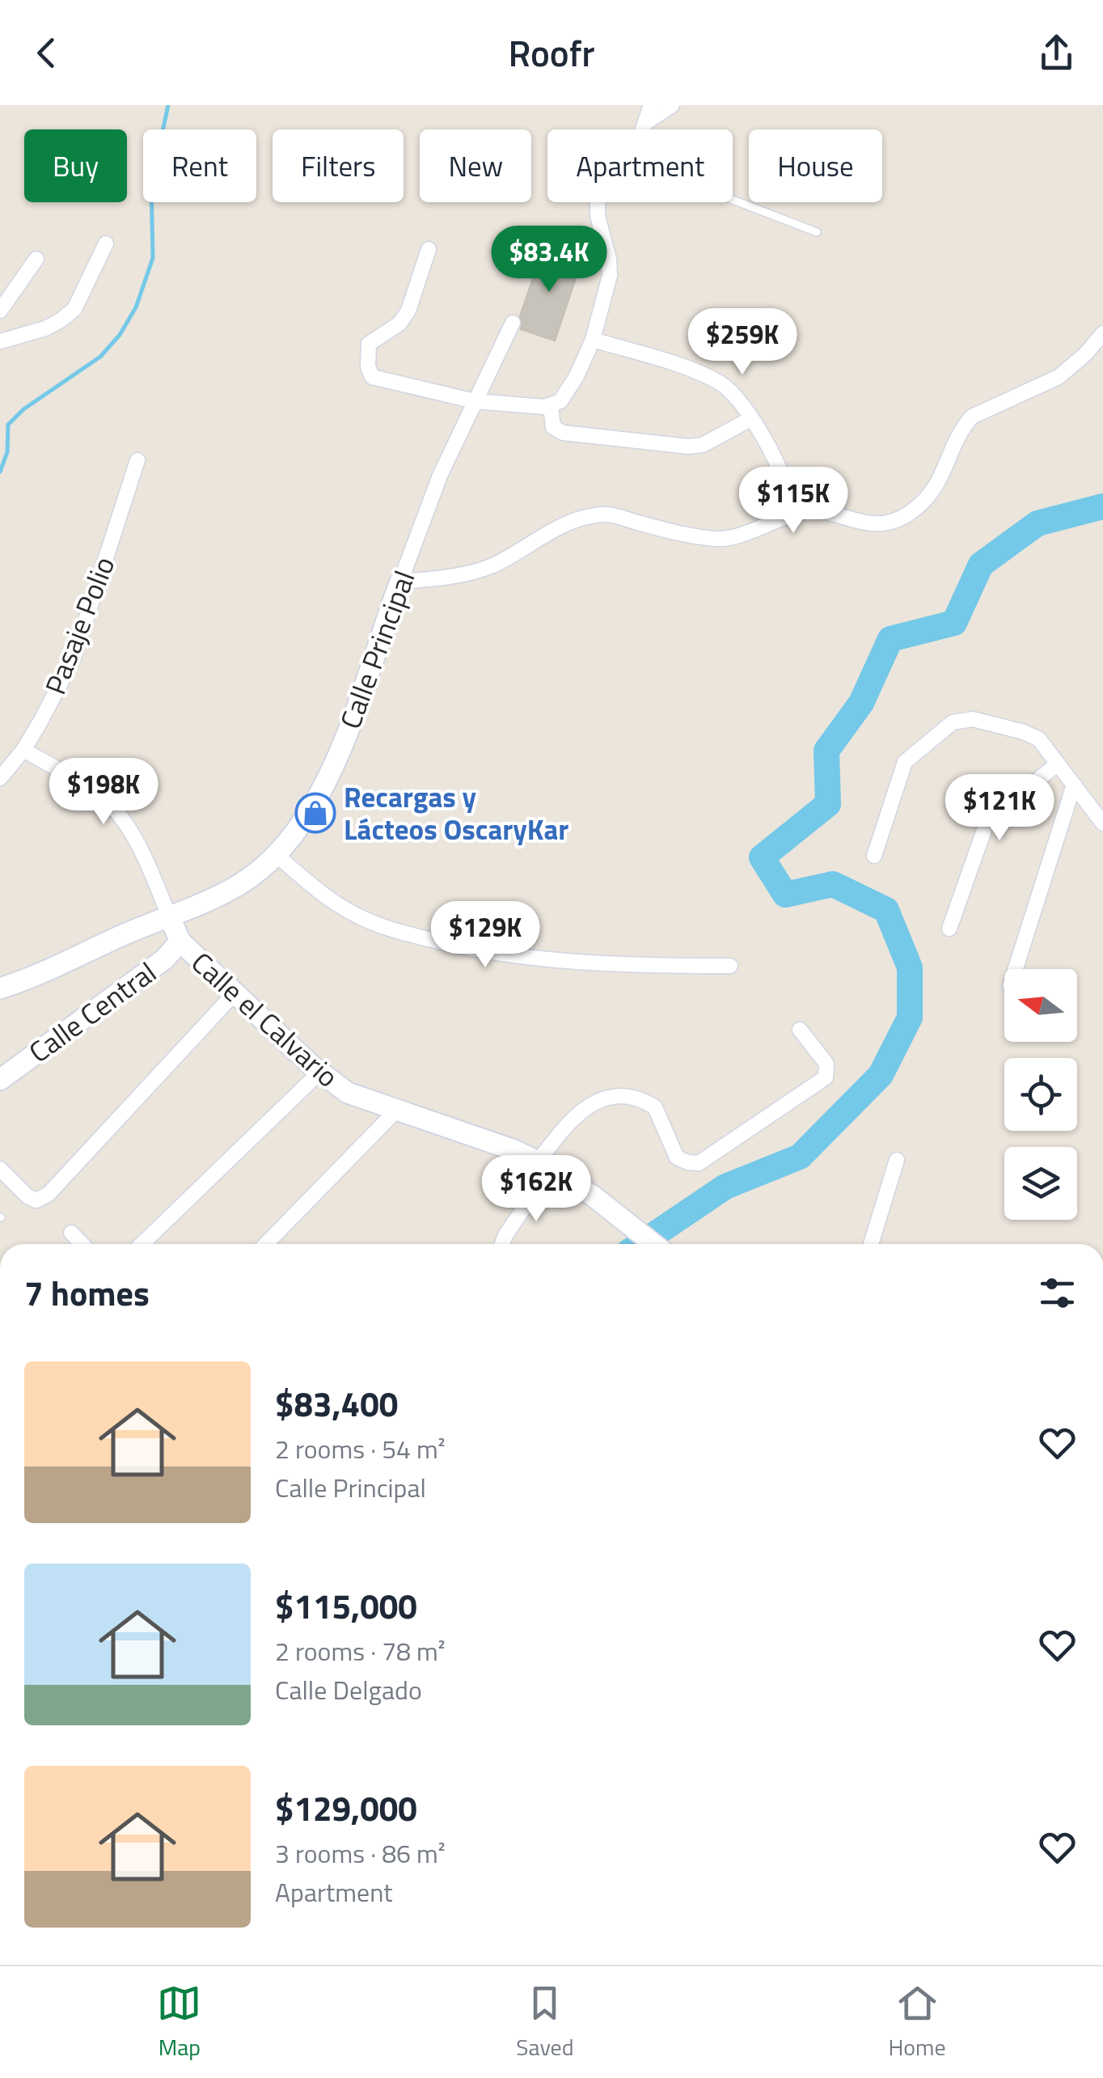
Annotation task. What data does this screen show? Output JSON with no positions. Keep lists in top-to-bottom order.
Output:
{
  "streets": {
    "street": [
      "Pasaje Polio",
      "Calle Principal",
      "Calle Central",
      "Calle el Calvario"
    ]
  },
  "crossings": [
    ["Calle Principal", "Calle el Calvario"],
    ["Calle Central", "Calle el Calvario"]
  ],
  "places": {
    "shop": ["Recargas y Lácteos OscaryKar"]
  },
  "north": "left",
  "page": {
    "header": "Roofr",
    "chip": [
      "Buy",
      "Rent",
      "Filters",
      "New",
      "Apartment",
      "House"
    ],
    "price": [
      "$83.4K",
      "$259K",
      "$115K",
      "$198K",
      "$121K",
      "$129K",
      "$162K"
    ],
    "heading": "7 homes",
    "list": [
      {
        "name": "$83,400",
        "note": "2 rooms · 54 m² · Calle Principal"
      },
      {
        "name": "$115,000",
        "note": "2 rooms · 78 m² · Calle Delgado"
      },
      {
        "name": "$129,000",
        "note": "3 rooms · 86 m² · Apartment"
      }
    ],
    "tabs": ["Map", "Saved", "Home"]
  }
}
